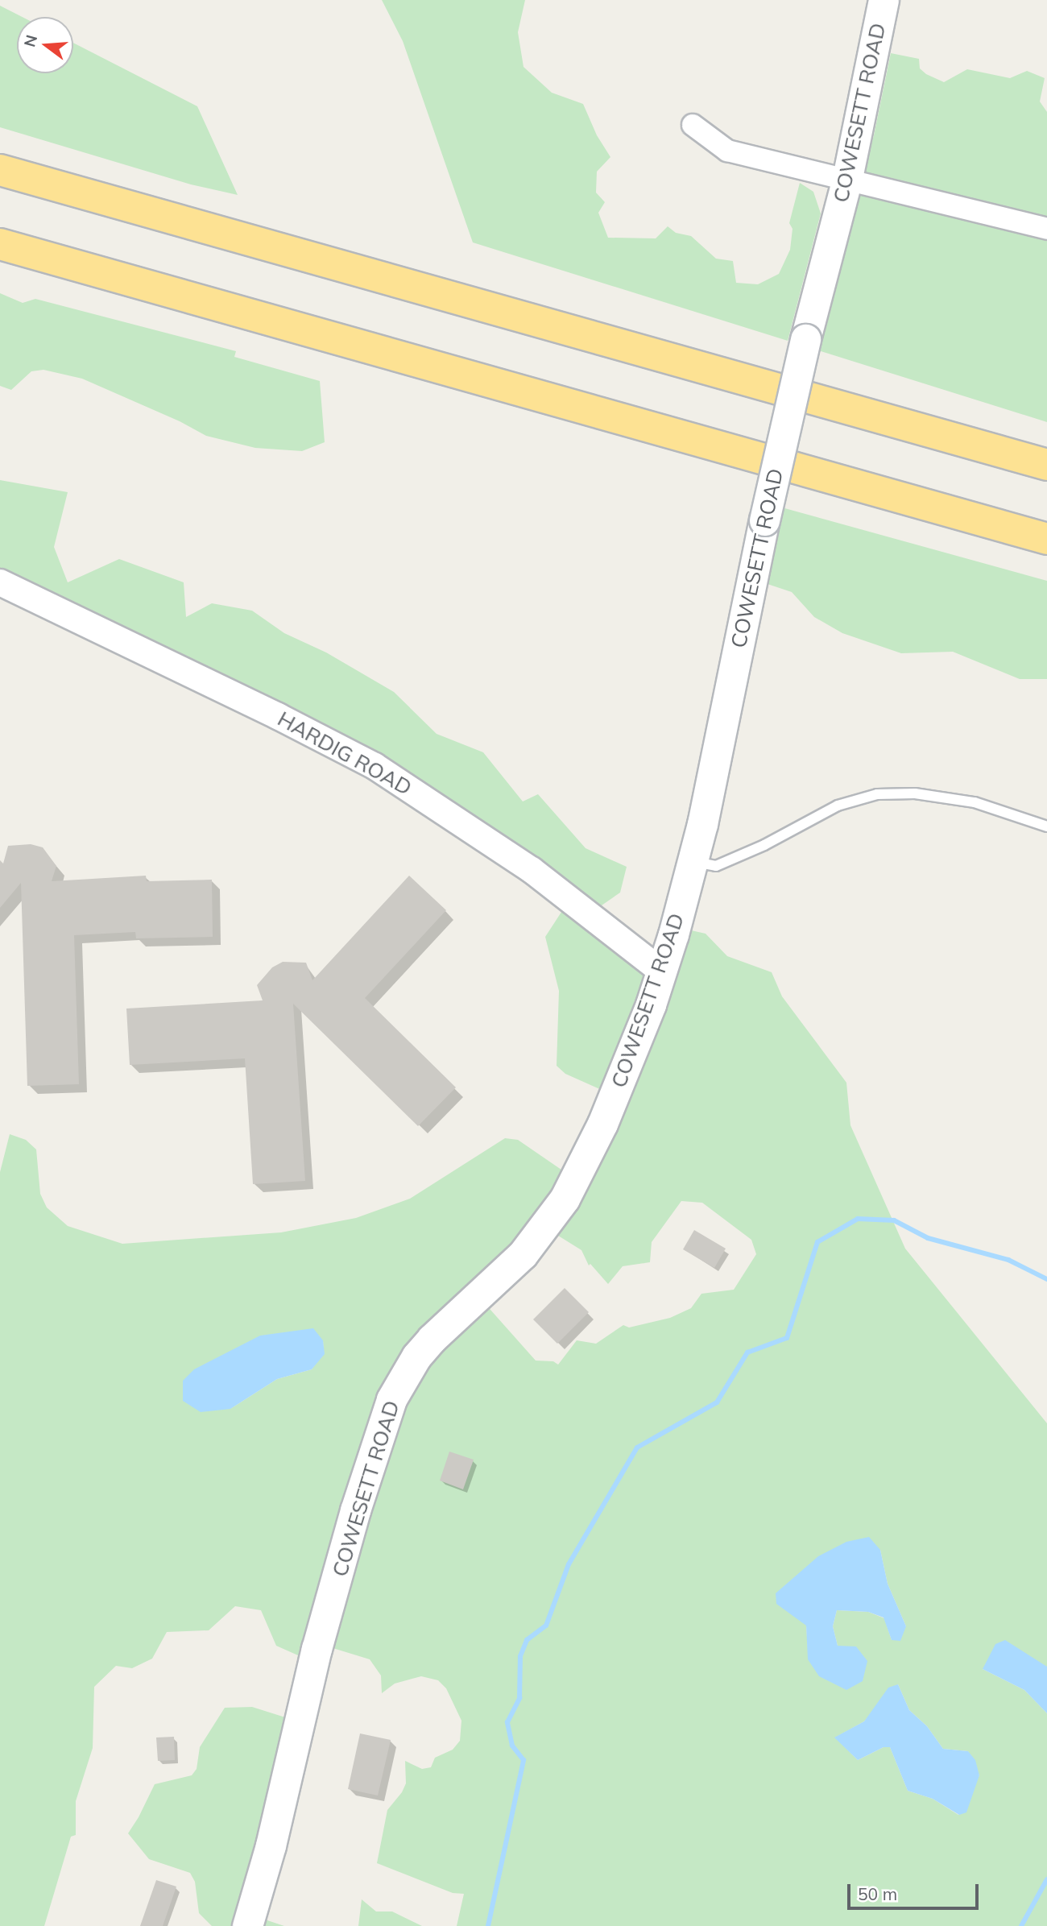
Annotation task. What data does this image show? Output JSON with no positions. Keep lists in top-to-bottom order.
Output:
{
  "streets": {
    "main road": ["COWESETT ROAD"],
    "street": ["HARDIG ROAD"]
  },
  "crossings": [
    ["COWESETT ROAD", "HARDIG ROAD"]
  ],
  "scale_bar": "50 m",
  "north": "left"
}
